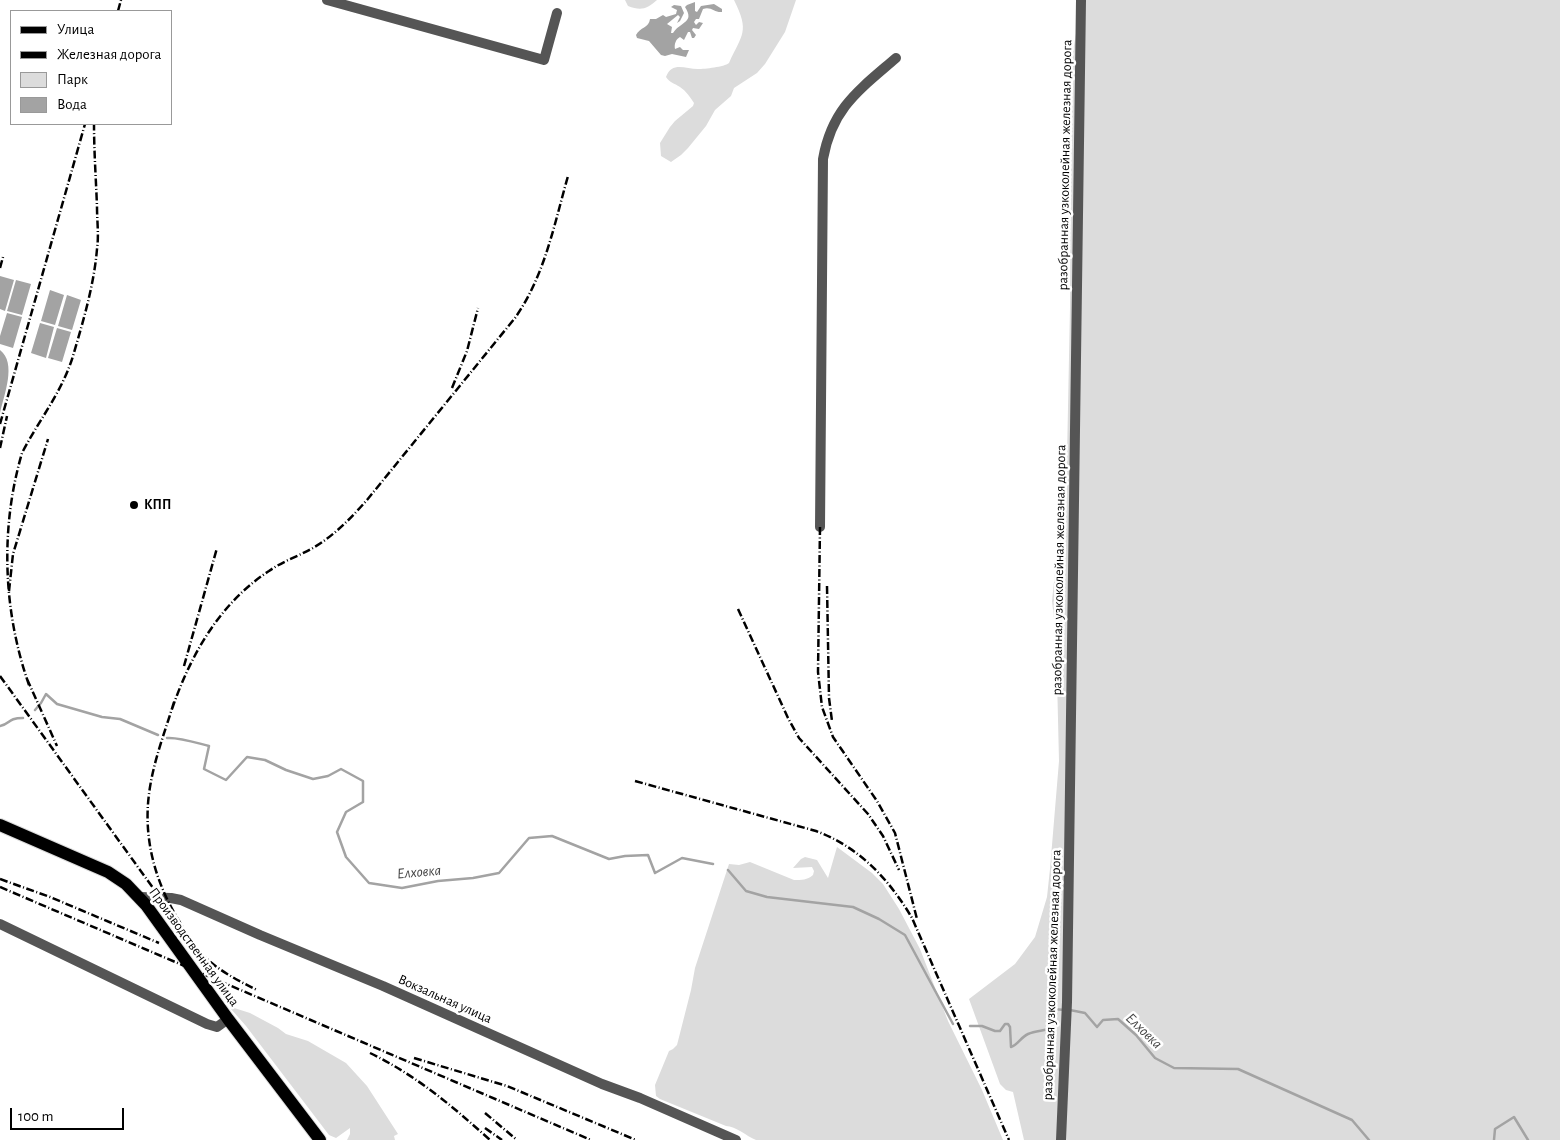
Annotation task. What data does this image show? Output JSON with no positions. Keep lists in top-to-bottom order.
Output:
{
  "streets": {
    "main road": ["Производственная улица"],
    "street": ["разобранная узкоколейная железная дорога", "Вокзальная улица"]
  },
  "crossings": [
    ["Производственная улица", "Вокзальная улица"]
  ],
  "water": ["Елховка"],
  "places": ["КПП"],
  "legend": [
    "Улица",
    "Железная дорога",
    "Парк",
    "Вода"
  ],
  "scale_bar": "100 m"
}
